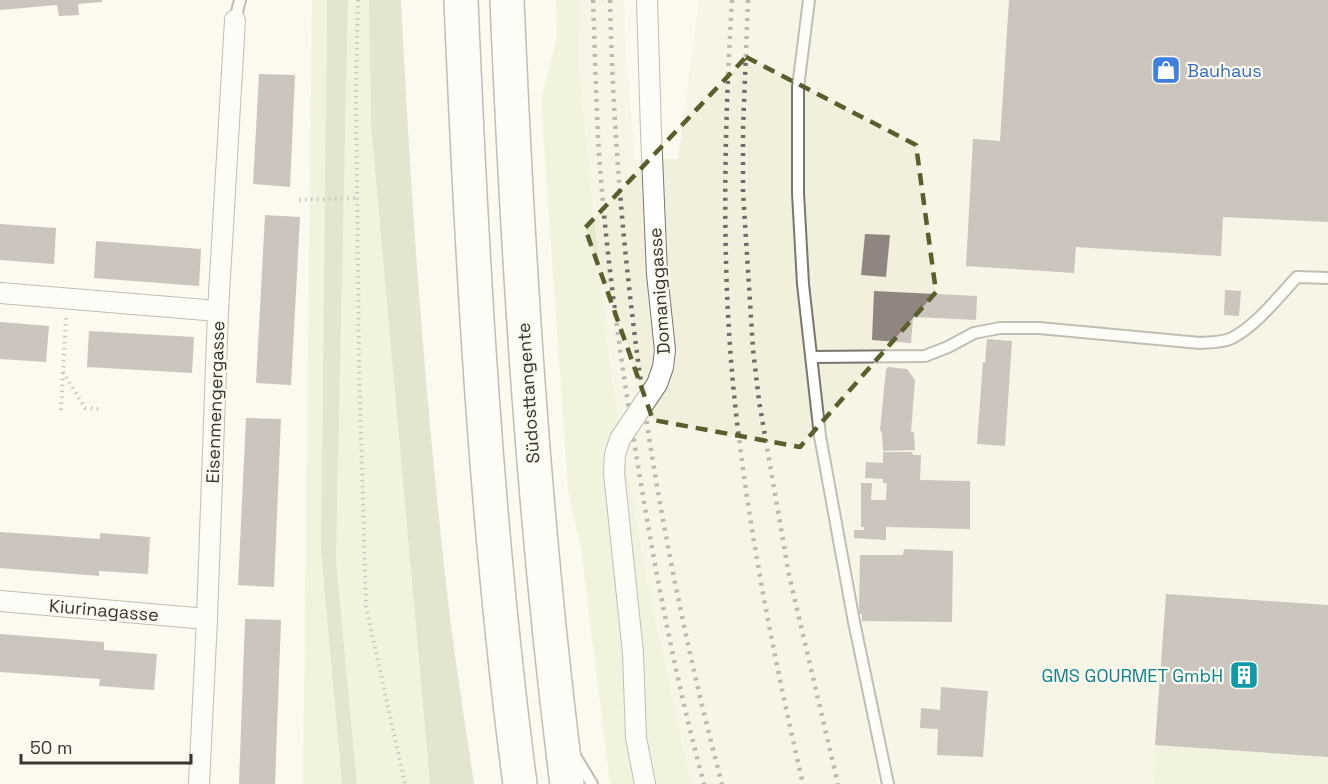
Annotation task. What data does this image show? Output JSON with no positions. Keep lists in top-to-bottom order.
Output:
{
  "streets": {
    "highway": ["Südosttangente"],
    "street": ["Domaniggasse", "Eisenmengergasse", "Kiurinagasse"]
  },
  "crossings": [
    ["Eisenmengergasse", "Kiurinagasse"]
  ],
  "places": {
    "shop": ["Bauhaus"],
    "building": ["GMS GOURMET GmbH"]
  },
  "scale_bar": "50 m"
}
